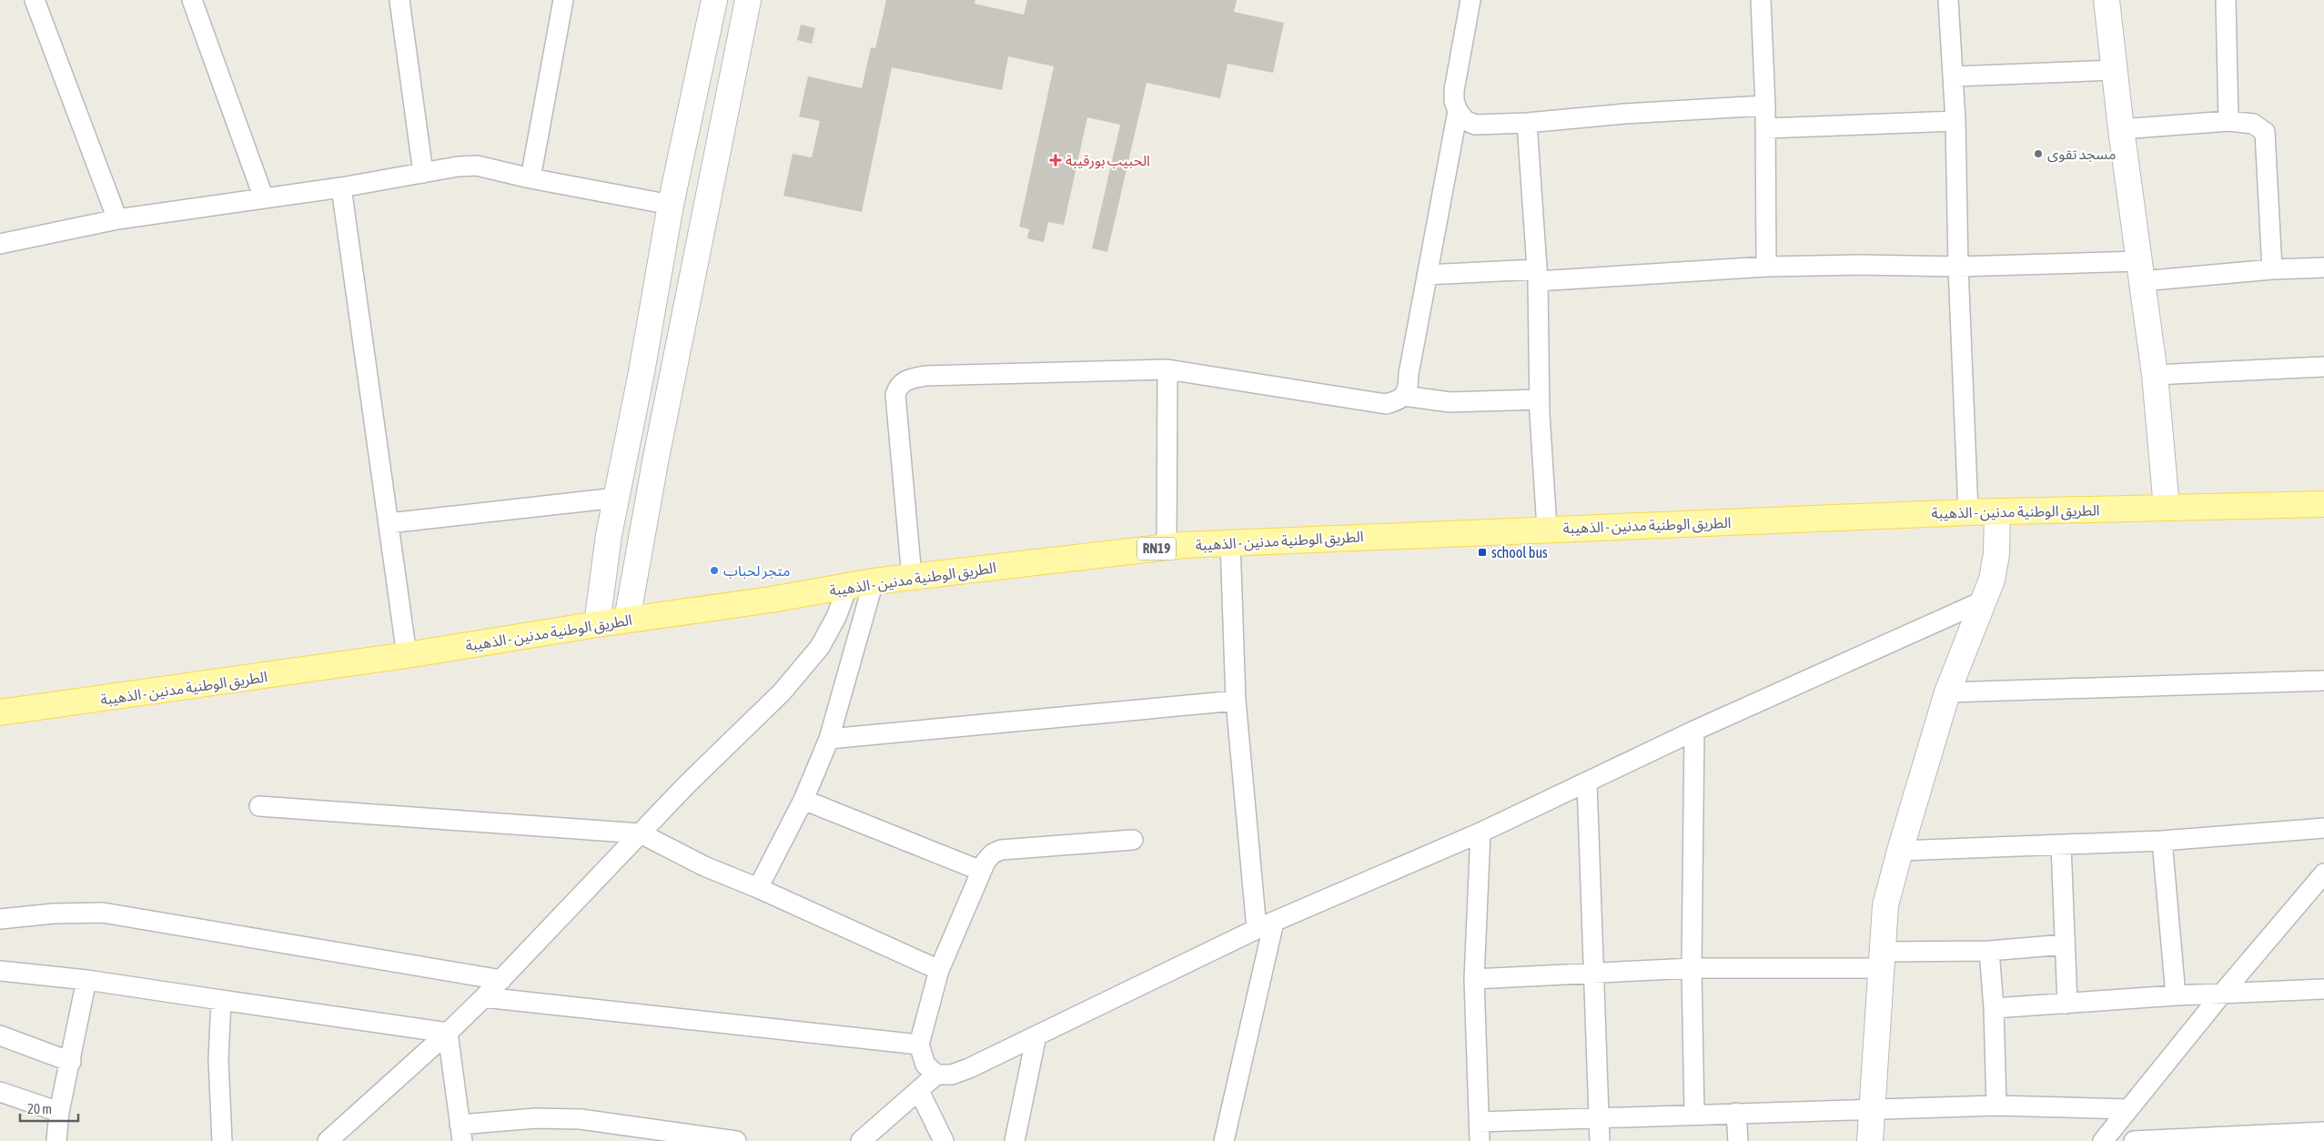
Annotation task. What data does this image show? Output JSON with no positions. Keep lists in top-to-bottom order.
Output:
{
  "streets": {
    "main road": ["الطريق الوطنية مدنين - الذهيبة", "RN19"]
  },
  "places": {
    "other": ["مسجد تقوى", "متجر لحباب"],
    "health": ["الحبيب بورقيبة"],
    "transit": ["school bus"]
  },
  "scale_bar": "20 m"
}
